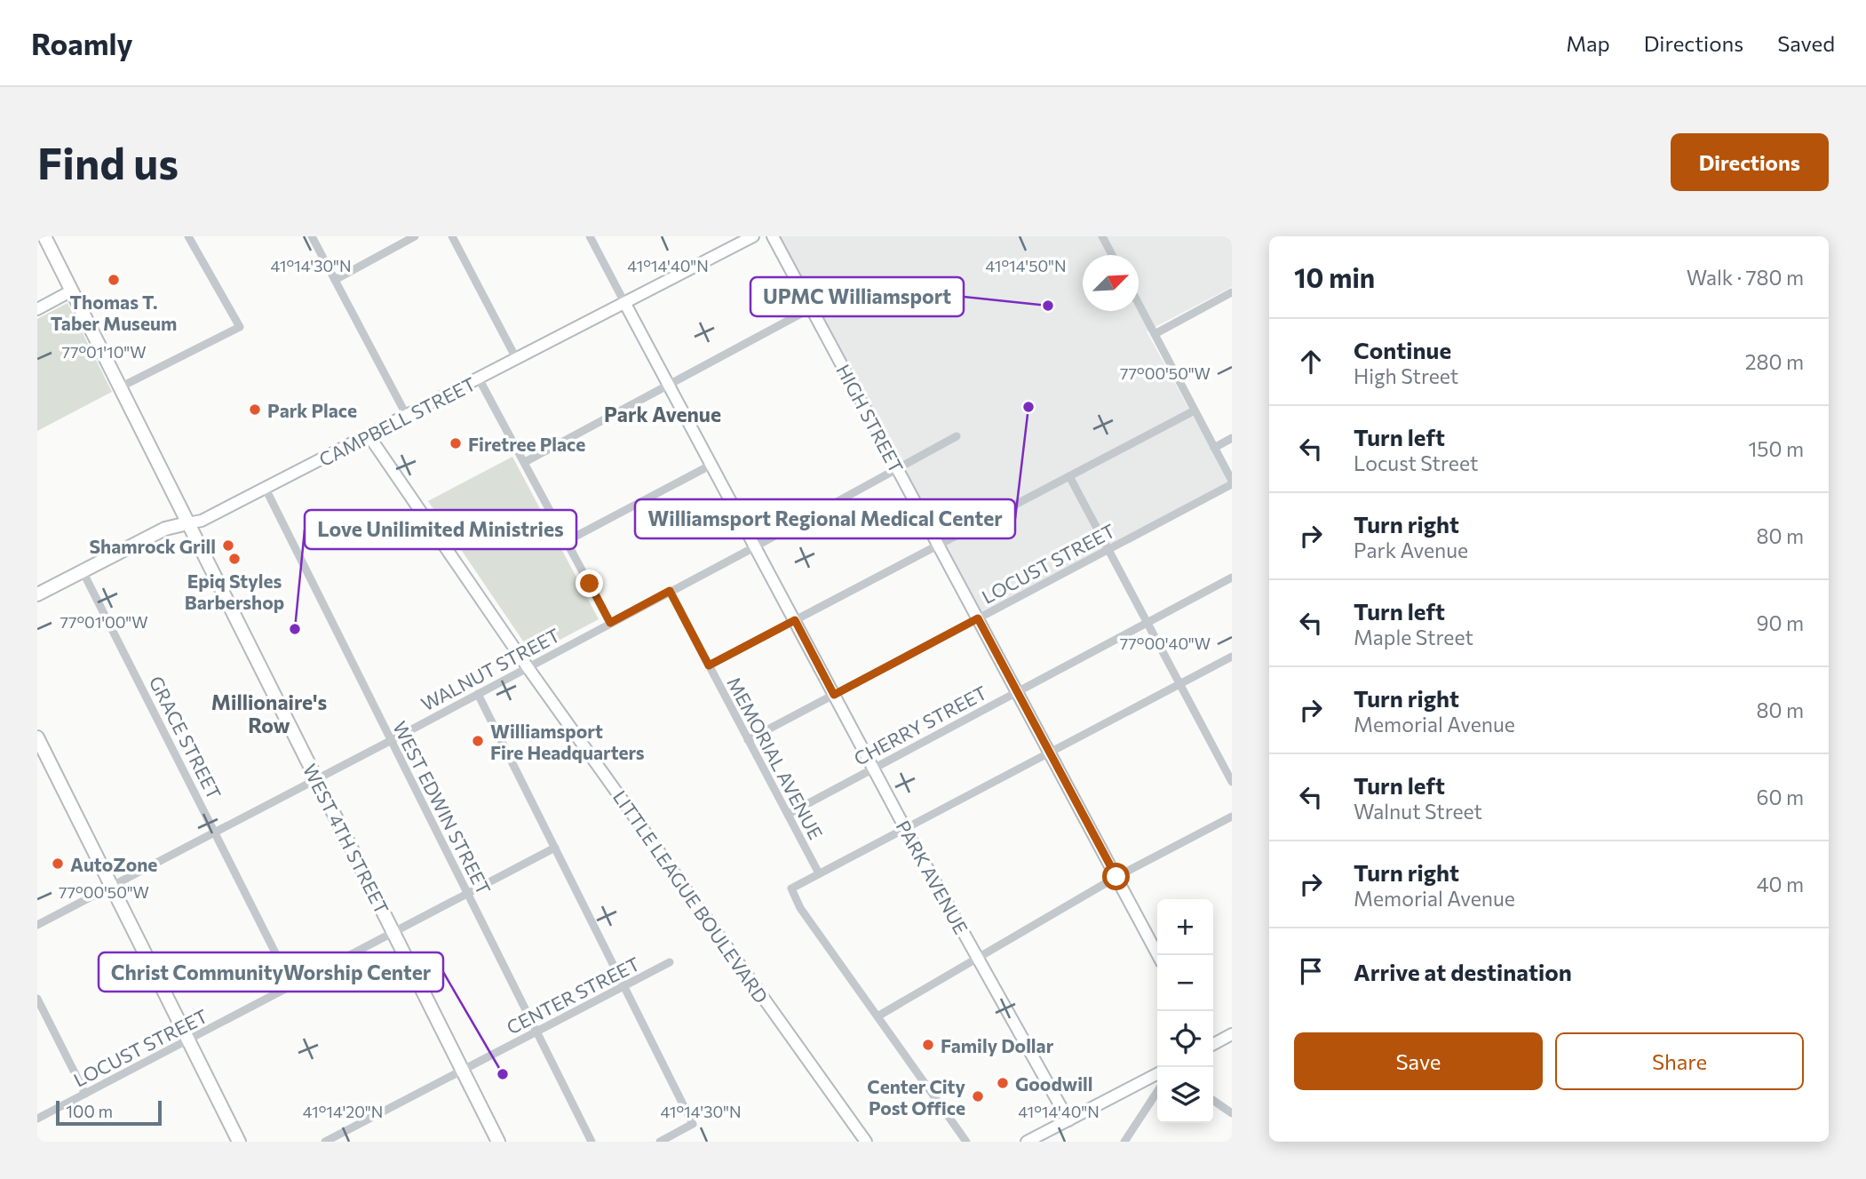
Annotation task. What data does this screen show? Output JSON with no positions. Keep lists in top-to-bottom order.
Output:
{
  "streets": {
    "main road": ["CAMPBELL STREET", "WEST 4TH STREET"],
    "street": [
      "HIGH STREET",
      "LOCUST STREET",
      "WALNUT STREET",
      "CHERRY STREET",
      "GRACE STREET",
      "MEMORIAL AVENUE",
      "WEST EDWIN STREET",
      "PARK AVENUE",
      "LITTLE LEAGUE BOULEVARD",
      "CENTER STREET"
    ]
  },
  "crossings": [
    ["HIGH STREET", "LOCUST STREET"],
    ["HIGH STREET", "WALNUT STREET"],
    ["HIGH STREET", "CHERRY STREET"],
    ["CAMPBELL STREET", "GRACE STREET"],
    ["CAMPBELL STREET", "WEST EDWIN STREET"],
    ["CAMPBELL STREET", "WEST 4TH STREET"],
    ["CAMPBELL STREET", "PARK AVENUE"],
    ["CAMPBELL STREET", "LITTLE LEAGUE BOULEVARD"],
    ["LOCUST STREET", "GRACE STREET"],
    ["LOCUST STREET", "MEMORIAL AVENUE"],
    ["LOCUST STREET", "WEST EDWIN STREET"],
    ["LOCUST STREET", "WEST 4TH STREET"],
    ["LOCUST STREET", "PARK AVENUE"],
    ["WALNUT STREET", "GRACE STREET"],
    ["WALNUT STREET", "MEMORIAL AVENUE"],
    ["WALNUT STREET", "WEST EDWIN STREET"],
    ["WALNUT STREET", "WEST 4TH STREET"],
    ["WALNUT STREET", "PARK AVENUE"],
    ["WALNUT STREET", "LITTLE LEAGUE BOULEVARD"],
    ["CHERRY STREET", "MEMORIAL AVENUE"],
    ["CHERRY STREET", "PARK AVENUE"],
    ["WEST EDWIN STREET", "CENTER STREET"],
    ["WEST 4TH STREET", "CENTER STREET"]
  ],
  "districts": ["Park Avenue", "Millionaire's Row"],
  "places": [
    "Thomas T. Taber Museum",
    "UPMC Williamsport",
    "Williamsport Regional Medical Center",
    "Park Place",
    "Firetree Place",
    "Shamrock Grill",
    "Epiq Styles Barbershop",
    "Love Unilimited Ministries",
    "Williamsport Fire Headquarters",
    "AutoZone",
    "Family Dollar",
    "Christ CommunityWorship Center",
    "Goodwill",
    "Center City Post Office"
  ],
  "scale_bar": "100 m",
  "north": "top right",
  "page": {
    "header": "Roamly",
    "nav": ["Map", "Directions", "Saved"],
    "buttons": [
      "Directions",
      ["Save", "Share"]
    ],
    "title": "Find us",
    "heading": ["10 min", "Walk · 780 m"],
    "list": [
      ["Continue", "High Street", "280 m"],
      ["Turn left", "Locust Street", "150 m"],
      ["Turn right", "Park Avenue", "80 m"],
      ["Turn left", "Maple Street", "90 m"],
      ["Turn right", "Memorial Avenue", "80 m"],
      ["Turn left", "Walnut Street", "60 m"],
      ["Turn right", "Memorial Avenue", "40 m"],
      "Arrive at destination"
    ],
    "map_buttons": ["+", "−"],
    "scale": "100 m"
  },
  "coordinates": [
    "41°14'50\"N",
    "41°14'30\"N",
    "41°14'40\"N",
    "77°01'10\"W",
    "77°00'50\"W",
    "77°01'00\"W",
    "77°00'40\"W",
    "41°14'20\"N"
  ]
}
